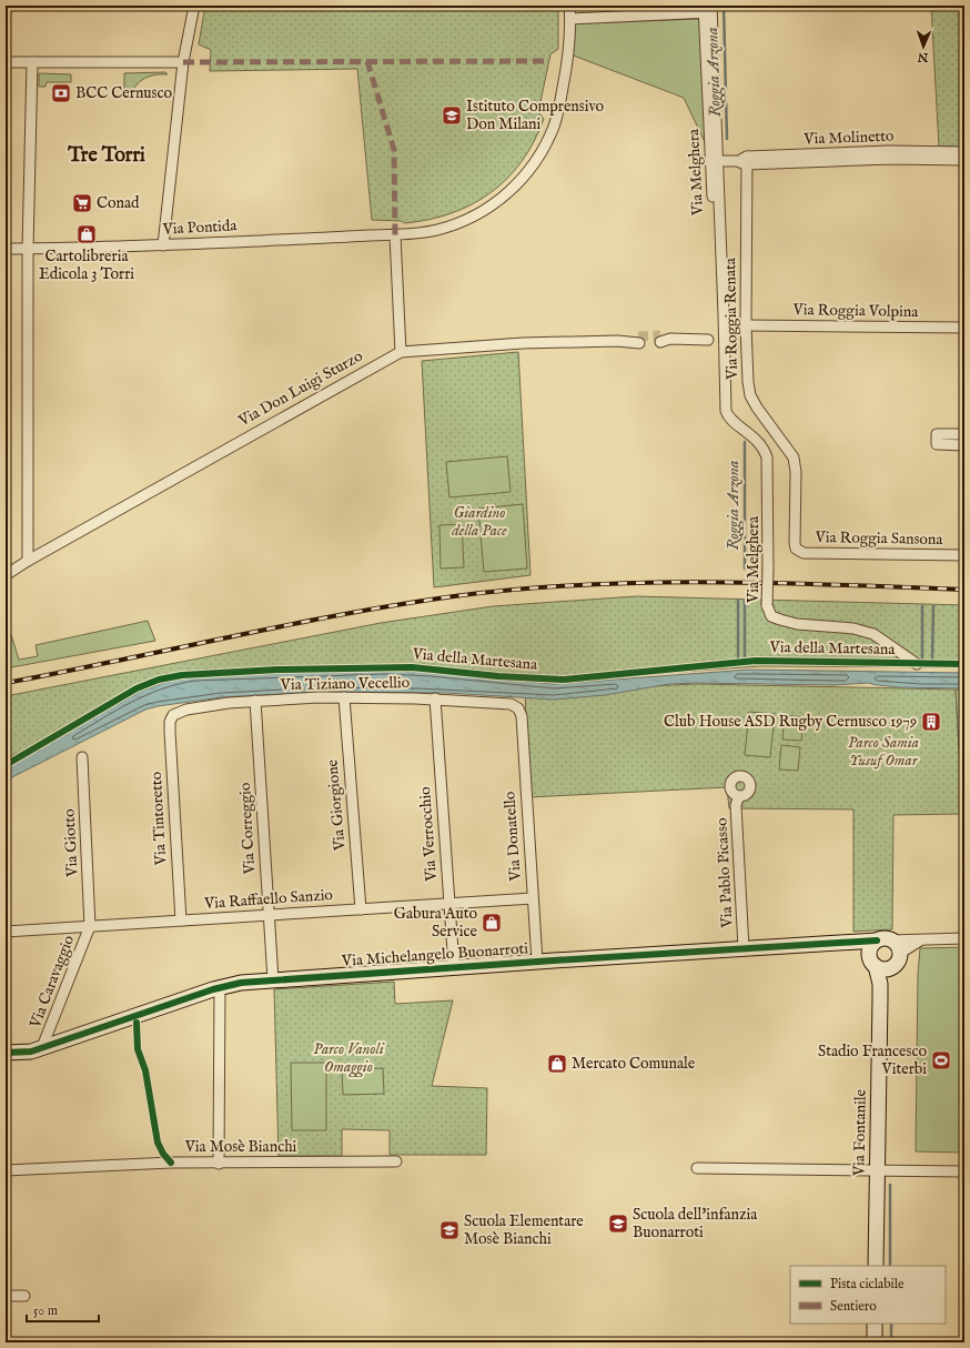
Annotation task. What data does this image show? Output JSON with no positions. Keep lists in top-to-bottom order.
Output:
{
  "streets": {
    "street": [
      "Via Molinetto",
      "Via Melghera",
      "Via Pontida",
      "Via Roggia Volpina",
      "Via Roggia Renata",
      "Via Don Luigi Sturzo",
      "Via Roggia Sansona",
      "Via Tiziano Vecellio",
      "Via Giorgione",
      "Via Tintoretto",
      "Via Correggio",
      "Via Verrocchio",
      "Via Donatello",
      "Via Giotto",
      "Via Pablo Picasso",
      "Via Raffaello Sanzio",
      "Via Michelangelo Buonarroti",
      "Via Caravaggio",
      "Via Fontanile",
      "Via Mosè Bianchi"
    ],
    "cycle path": ["Via della Martesana"]
  },
  "crossings": [
    ["Via Molinetto", "Via Melghera"],
    ["Via Molinetto", "Via Roggia Renata"],
    ["Via Roggia Volpina", "Via Roggia Renata"],
    ["Via Roggia Renata", "Via Roggia Sansona"],
    ["Via Tiziano Vecellio", "Via Giorgione"],
    ["Via Tiziano Vecellio", "Via Tintoretto"],
    ["Via Tiziano Vecellio", "Via Correggio"],
    ["Via Tiziano Vecellio", "Via Verrocchio"],
    ["Via Tiziano Vecellio", "Via Donatello"],
    ["Via Giorgione", "Via Raffaello Sanzio"],
    ["Via Tintoretto", "Via Raffaello Sanzio"],
    ["Via Correggio", "Via Raffaello Sanzio"],
    ["Via Correggio", "Via Michelangelo Buonarroti"],
    ["Via Verrocchio", "Via Raffaello Sanzio"],
    ["Via Verrocchio", "Via Michelangelo Buonarroti"],
    ["Via Donatello", "Via Raffaello Sanzio"],
    ["Via Donatello", "Via Michelangelo Buonarroti"],
    ["Via Giotto", "Via Raffaello Sanzio"],
    ["Via Giotto", "Via Caravaggio"],
    ["Via Pablo Picasso", "Via Michelangelo Buonarroti"],
    ["Via Raffaello Sanzio", "Via Caravaggio"],
    ["Via Michelangelo Buonarroti", "Via Caravaggio"],
    ["Via Michelangelo Buonarroti", "Via Fontanile"]
  ],
  "districts": ["Tre Torri"],
  "water": ["Roggia Arzona"],
  "parks": ["Giardino della Pace", "Parco Samia Yusuf Omar", "Parco Vanoli Omaggio"],
  "places": {
    "bank": ["BCC Cernusco"],
    "school or university": ["Istituto Comprensivo Don Milani", "Scuola dell'infanzia Buonarroti", "Scuola Elementare Mosè Bianchi"],
    "supermarket": ["Conad"],
    "shop": ["Cartolibreria Edicola 3 Torri", "Gabura Auto Service", "Mercato Comunale"],
    "building": ["Club House ASD Rugby Cernusco 1979"],
    "sports": ["Stadio Francesco Viterbi"]
  },
  "legend": ["Pista ciclabile", "Sentiero"],
  "scale_bar": "50 m",
  "north": "bottom"
}
